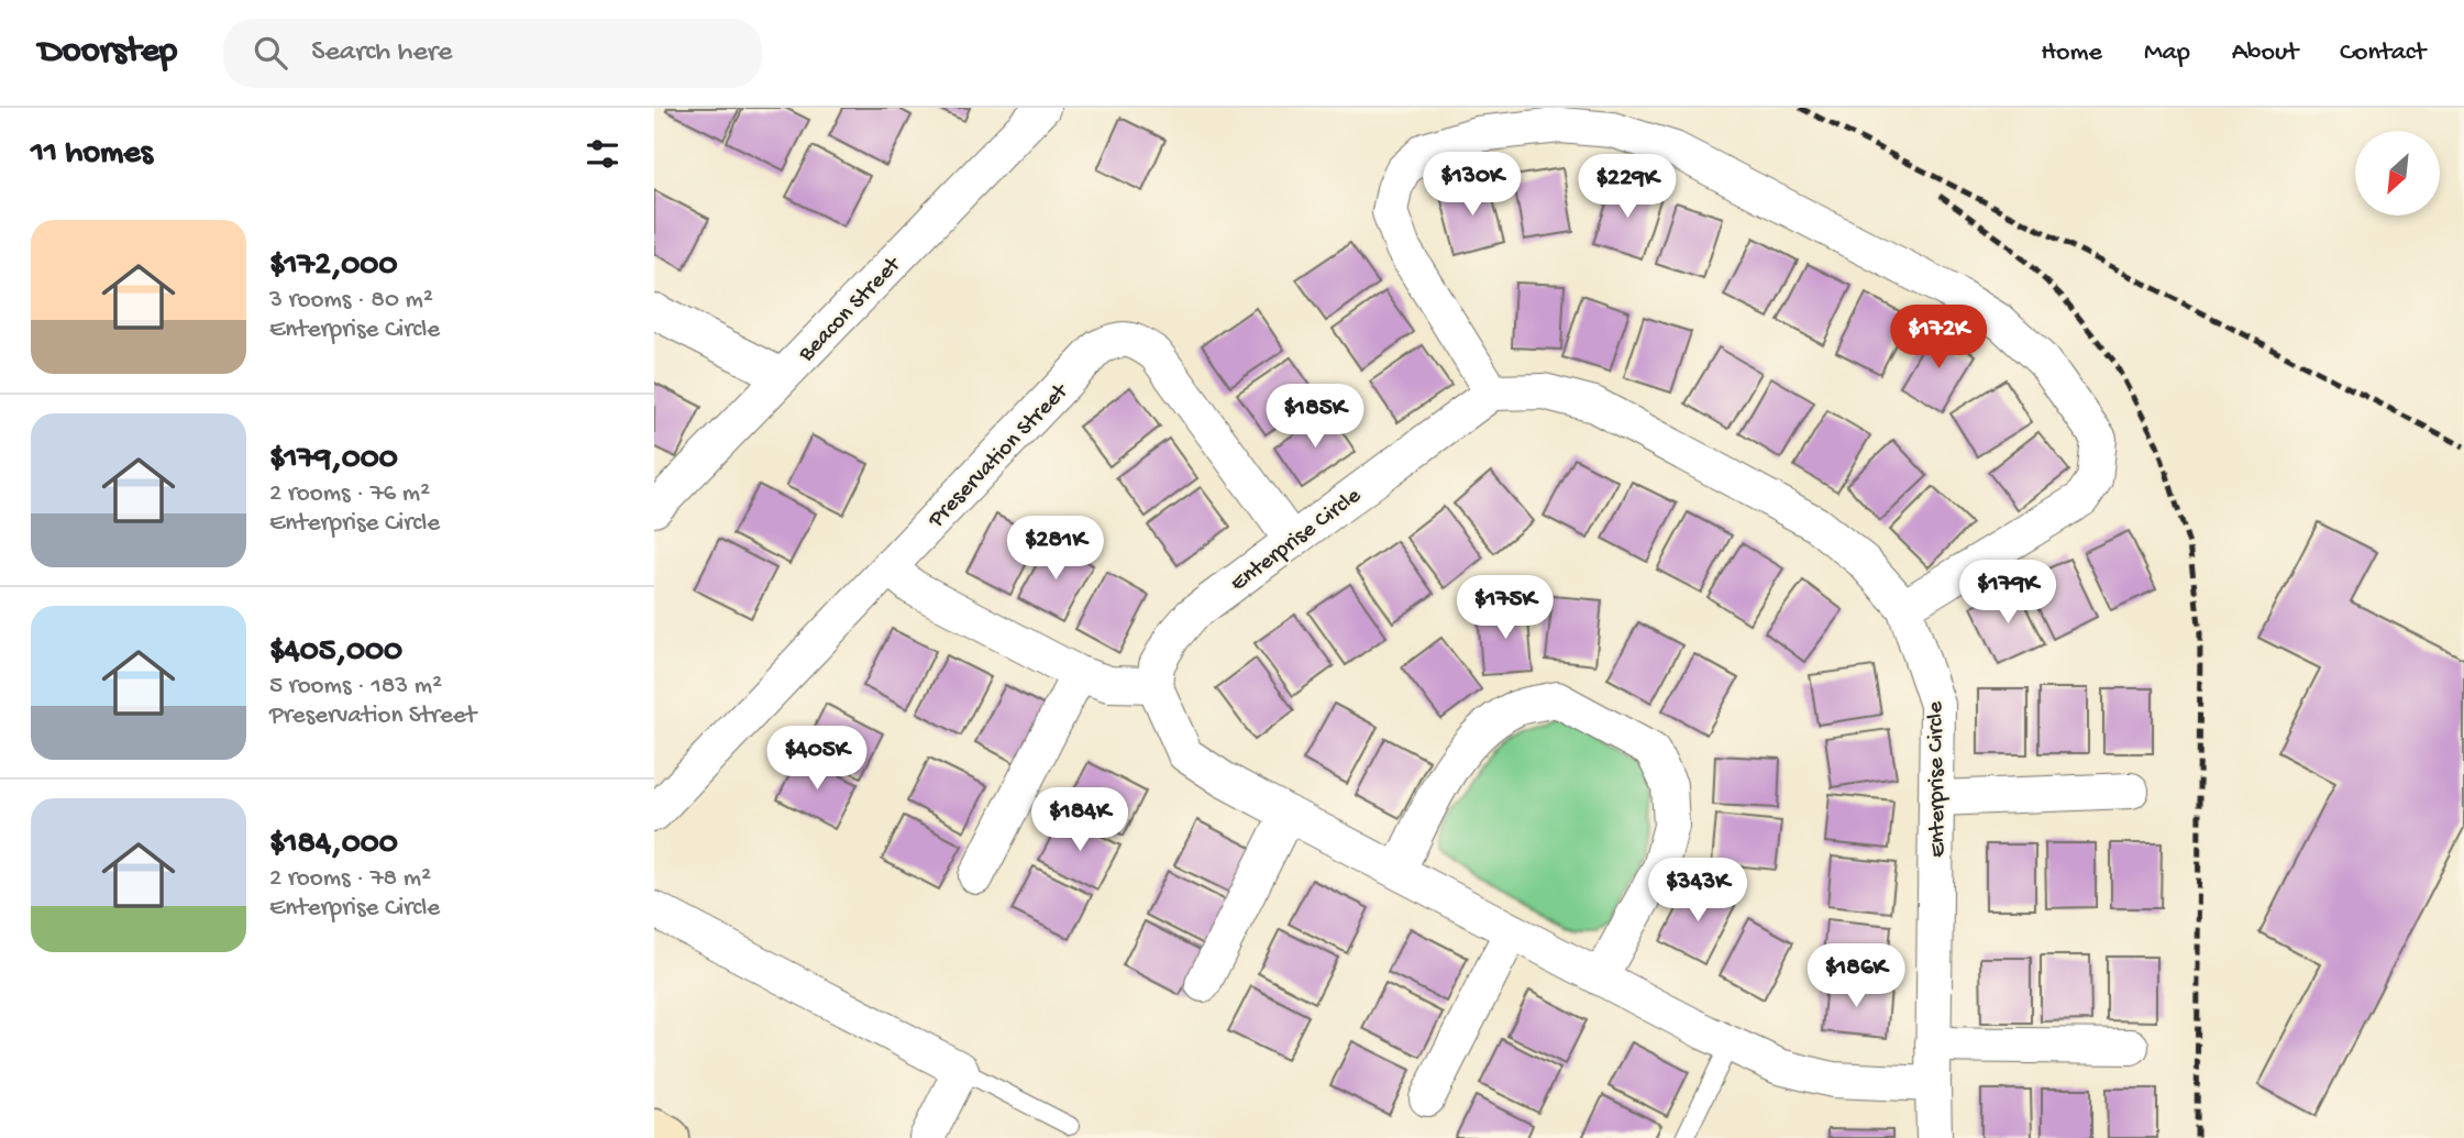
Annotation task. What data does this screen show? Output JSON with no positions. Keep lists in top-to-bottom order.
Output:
{
  "streets": {
    "street": ["Beacon Street", "Preservation Street", "Enterprise Circle"]
  },
  "crossings": [
    ["Preservation Street", "Enterprise Circle"]
  ],
  "north": "bottom left",
  "page": {
    "header": "Doorstep",
    "search": "Search here",
    "nav": [
      "Home",
      "Map",
      "About",
      "Contact"
    ],
    "heading": "11 homes",
    "price": [
      "$130K",
      "$229K",
      "$172K",
      "$185K",
      "$281K",
      "$179K",
      "$175K",
      "$405K",
      "$184K",
      "$343K",
      "$186K"
    ],
    "list": [
      {
        "name": "$172,000",
        "note": "3 rooms · 80 m² · Enterprise Circle"
      },
      {
        "name": "$179,000",
        "note": "2 rooms · 76 m² · Enterprise Circle"
      },
      {
        "name": "$405,000",
        "note": "5 rooms · 183 m² · Preservation Street"
      },
      {
        "name": "$184,000",
        "note": "2 rooms · 78 m² · Enterprise Circle"
      }
    ]
  }
}
